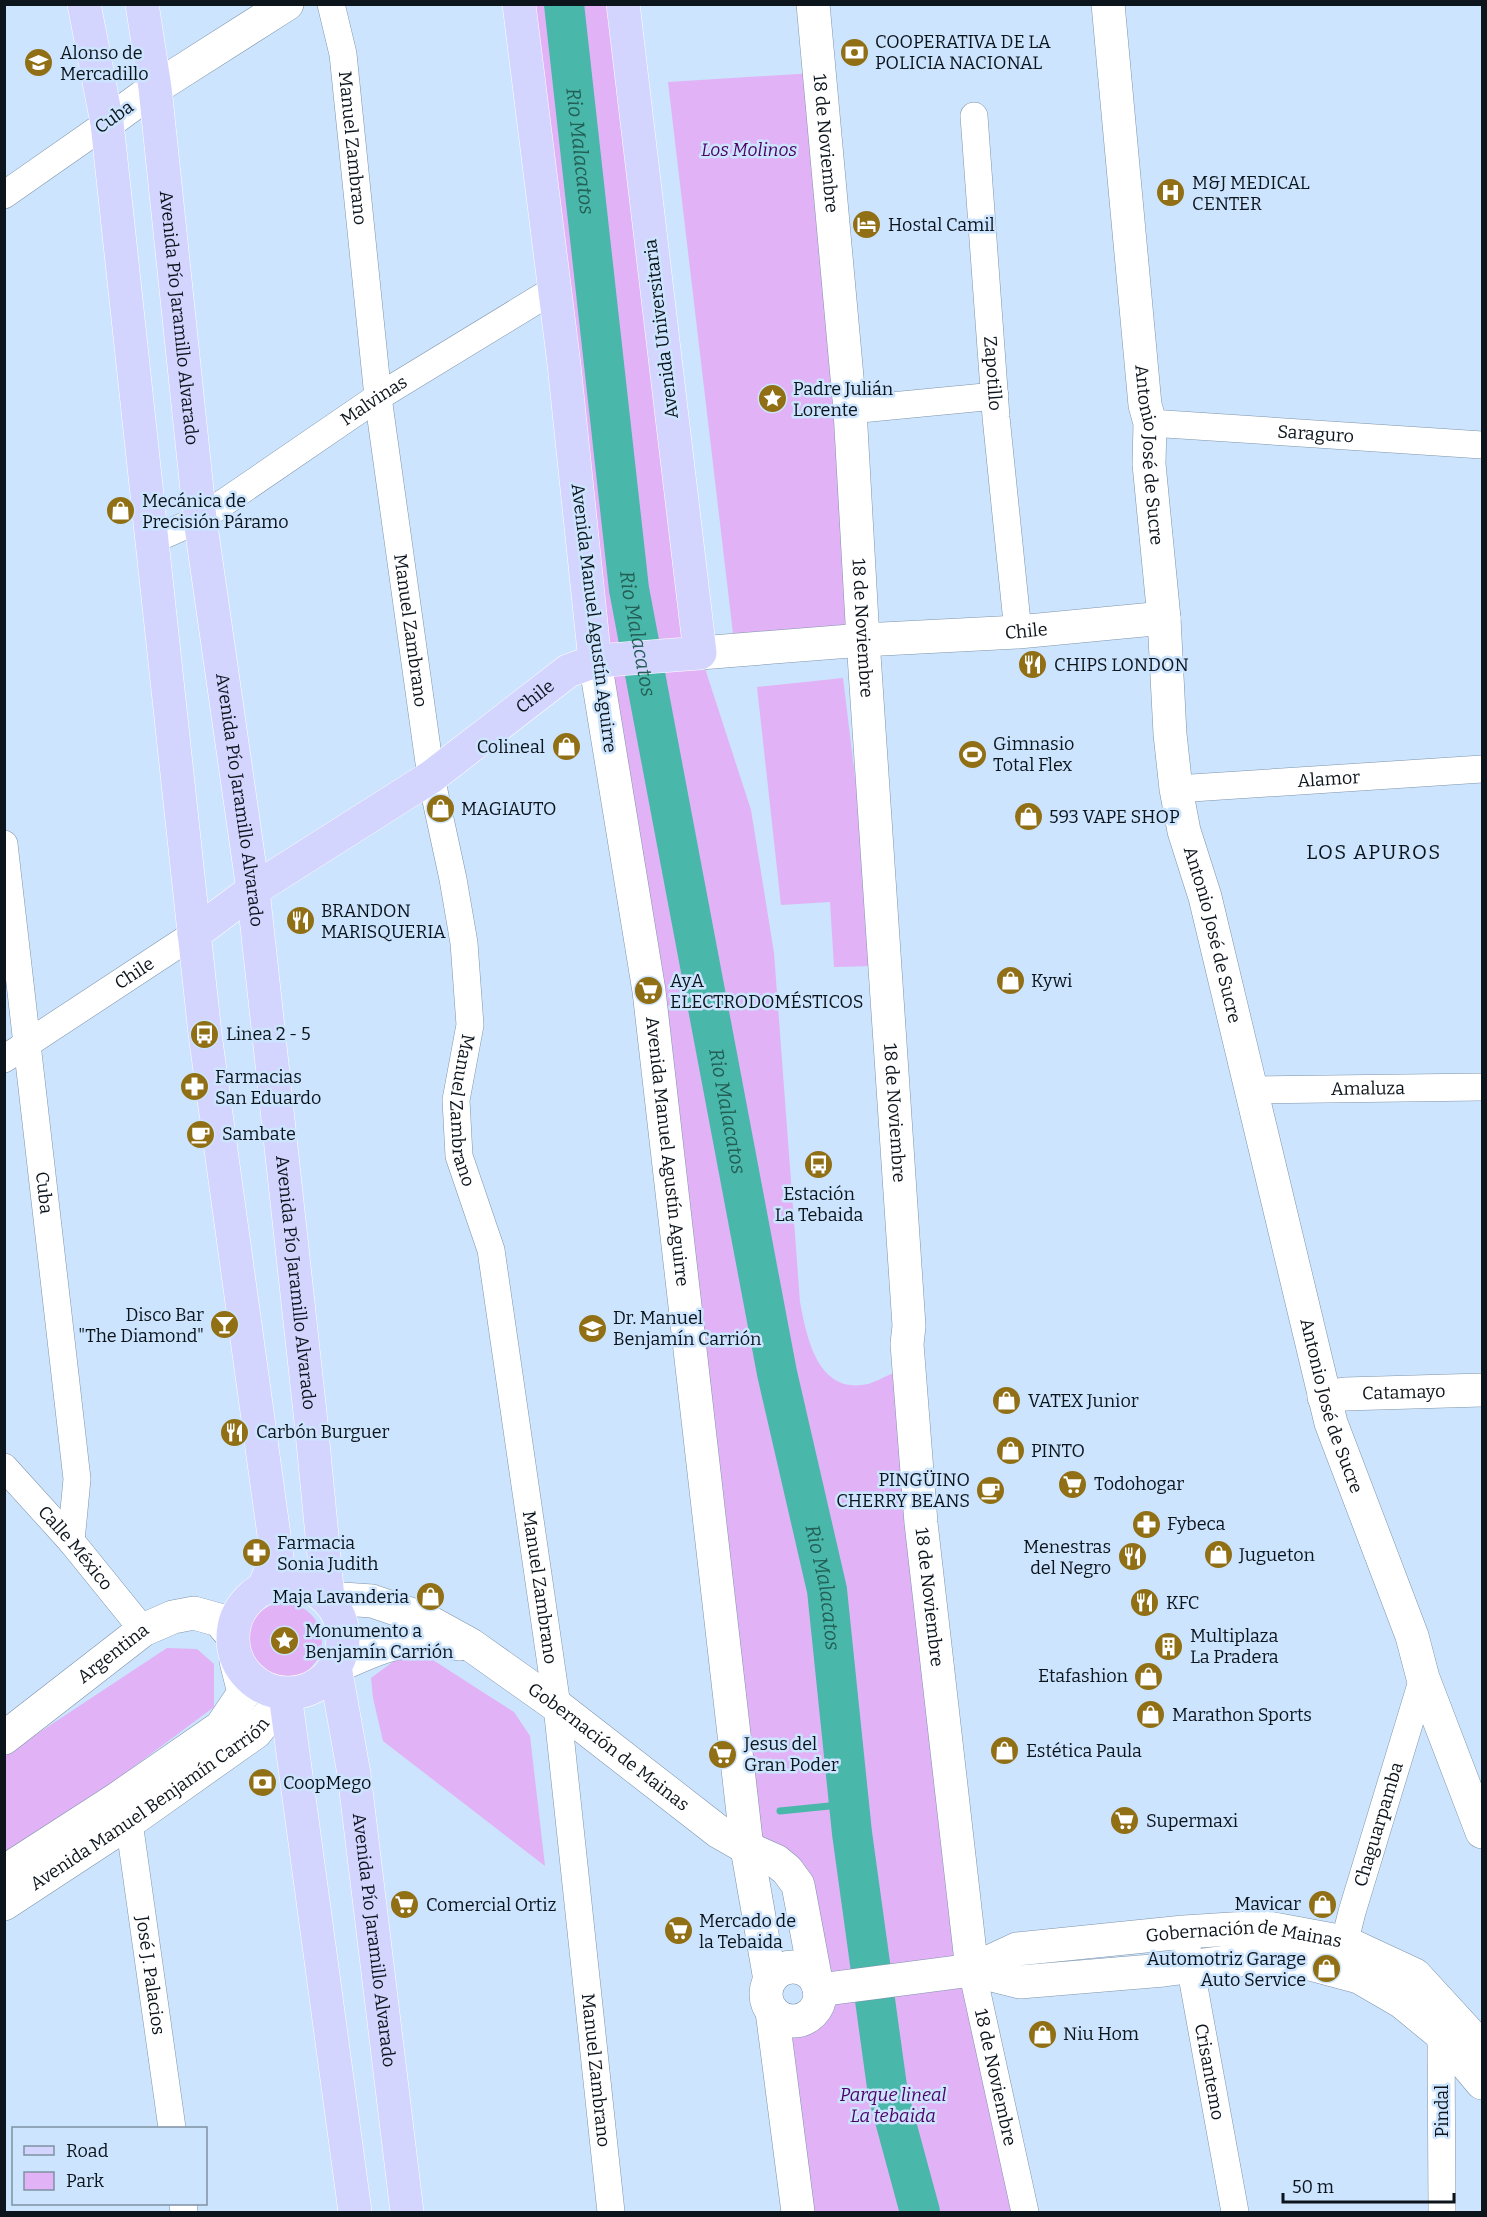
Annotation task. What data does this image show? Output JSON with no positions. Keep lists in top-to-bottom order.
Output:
{
  "streets": {
    "main road": [
      "Avenida Pío Jaramillo Alvarado",
      "Avenida Universitaria",
      "Avenida Manuel Agustín Aguirre",
      "Chile"
    ],
    "street": [
      "Cuba",
      "18 de Noviembre",
      "Manuel Zambrano",
      "Zapotillo",
      "Malvinas",
      "Saraguro",
      "Antonio José de Sucre",
      "Alamor",
      "Amaluza",
      "Catamayo",
      "Calle México",
      "Argentina",
      "Gobernación de Mainas",
      "Avenida Manuel Benjamín Carrión",
      "Chaguarpamba",
      "José J. Palacios",
      "Crisantemo",
      "Pindal"
    ]
  },
  "crossings": [
    ["Cuba", "Avenida Pío Jaramillo Alvarado"],
    ["Cuba", "Chile"],
    ["Cuba", "Calle México"],
    ["18 de Noviembre", "Chile"],
    ["18 de Noviembre", "Gobernación de Mainas"],
    ["Manuel Zambrano", "Malvinas"],
    ["Manuel Zambrano", "Chile"],
    ["Manuel Zambrano", "Gobernación de Mainas"],
    ["Avenida Pío Jaramillo Alvarado", "Malvinas"],
    ["Avenida Pío Jaramillo Alvarado", "Chile"],
    ["Avenida Pío Jaramillo Alvarado", "Argentina"],
    ["Avenida Pío Jaramillo Alvarado", "Gobernación de Mainas"],
    ["Avenida Pío Jaramillo Alvarado", "Avenida Manuel Benjamín Carrión"],
    ["Avenida Universitaria", "Chile"],
    ["Zapotillo", "Chile"],
    ["Malvinas", "Avenida Manuel Agustín Aguirre"],
    ["Saraguro", "Antonio José de Sucre"],
    ["Antonio José de Sucre", "Chile"],
    ["Antonio José de Sucre", "Alamor"],
    ["Antonio José de Sucre", "Amaluza"],
    ["Antonio José de Sucre", "Catamayo"],
    ["Antonio José de Sucre", "Chaguarpamba"],
    ["Avenida Manuel Agustín Aguirre", "Chile"],
    ["Avenida Manuel Agustín Aguirre", "Gobernación de Mainas"],
    ["Calle México", "Argentina"],
    ["Argentina", "Gobernación de Mainas"],
    ["Argentina", "Avenida Manuel Benjamín Carrión"],
    ["Gobernación de Mainas", "Avenida Manuel Benjamín Carrión"],
    ["Gobernación de Mainas", "Chaguarpamba"],
    ["Gobernación de Mainas", "Crisantemo"],
    ["Gobernación de Mainas", "Pindal"],
    ["Avenida Manuel Benjamín Carrión", "José J. Palacios"]
  ],
  "districts": ["LOS APUROS"],
  "water": ["Rio Malacatos"],
  "parks": ["Los Molinos", "Parque lineal La tebaida"],
  "places": {
    "bank": ["COOPERATIVA DE LA POLICIA NACIONAL", "CoopMego"],
    "school or university": ["Alonso de Mercadillo", "Dr. Manuel Benjamín Carrión"],
    "hospital": ["M&J MEDICAL CENTER"],
    "hotel": ["Hostal Camil"],
    "place": ["Padre Julián Lorente", "Monumento a Benjamín Carrión"],
    "shop": [
      "Mecánica de Precisión Páramo",
      "Colineal",
      "MAGIAUTO",
      "593 VAPE SHOP",
      "Kywi",
      "VATEX Junior",
      "PINTO",
      "Jugueton",
      "Maja Lavanderia",
      "Etafashion",
      "Marathon Sports",
      "Estética Paula",
      "Mavicar",
      "Automotriz Garage Auto Service",
      "Niu Hom"
    ],
    "restaurant": [
      "CHIPS LONDON",
      "BRANDON MARISQUERIA",
      "Carbón Burguer",
      "Menestras del Negro",
      "KFC"
    ],
    "sports": ["Gimnasio Total Flex"],
    "supermarket": [
      "AyA ELECTRODOMÉSTICOS",
      "Todohogar",
      "Jesus del Gran Poder",
      "Supermaxi",
      "Comercial Ortiz",
      "Mercado de la Tebaida"
    ],
    "bus stop": ["Linea 2 - 5", "Estación La Tebaida"],
    "pharmacy": ["Farmacias San Eduardo", "Fybeca", "Farmacia Sonia Judith"],
    "cafe": ["Sambate", "PINGÜINO CHERRY BEANS"],
    "bar": ["Disco Bar \"The Diamond\""],
    "building": ["Multiplaza La Pradera"]
  },
  "legend": ["Road", "Park"],
  "scale_bar": "50 m"
}
